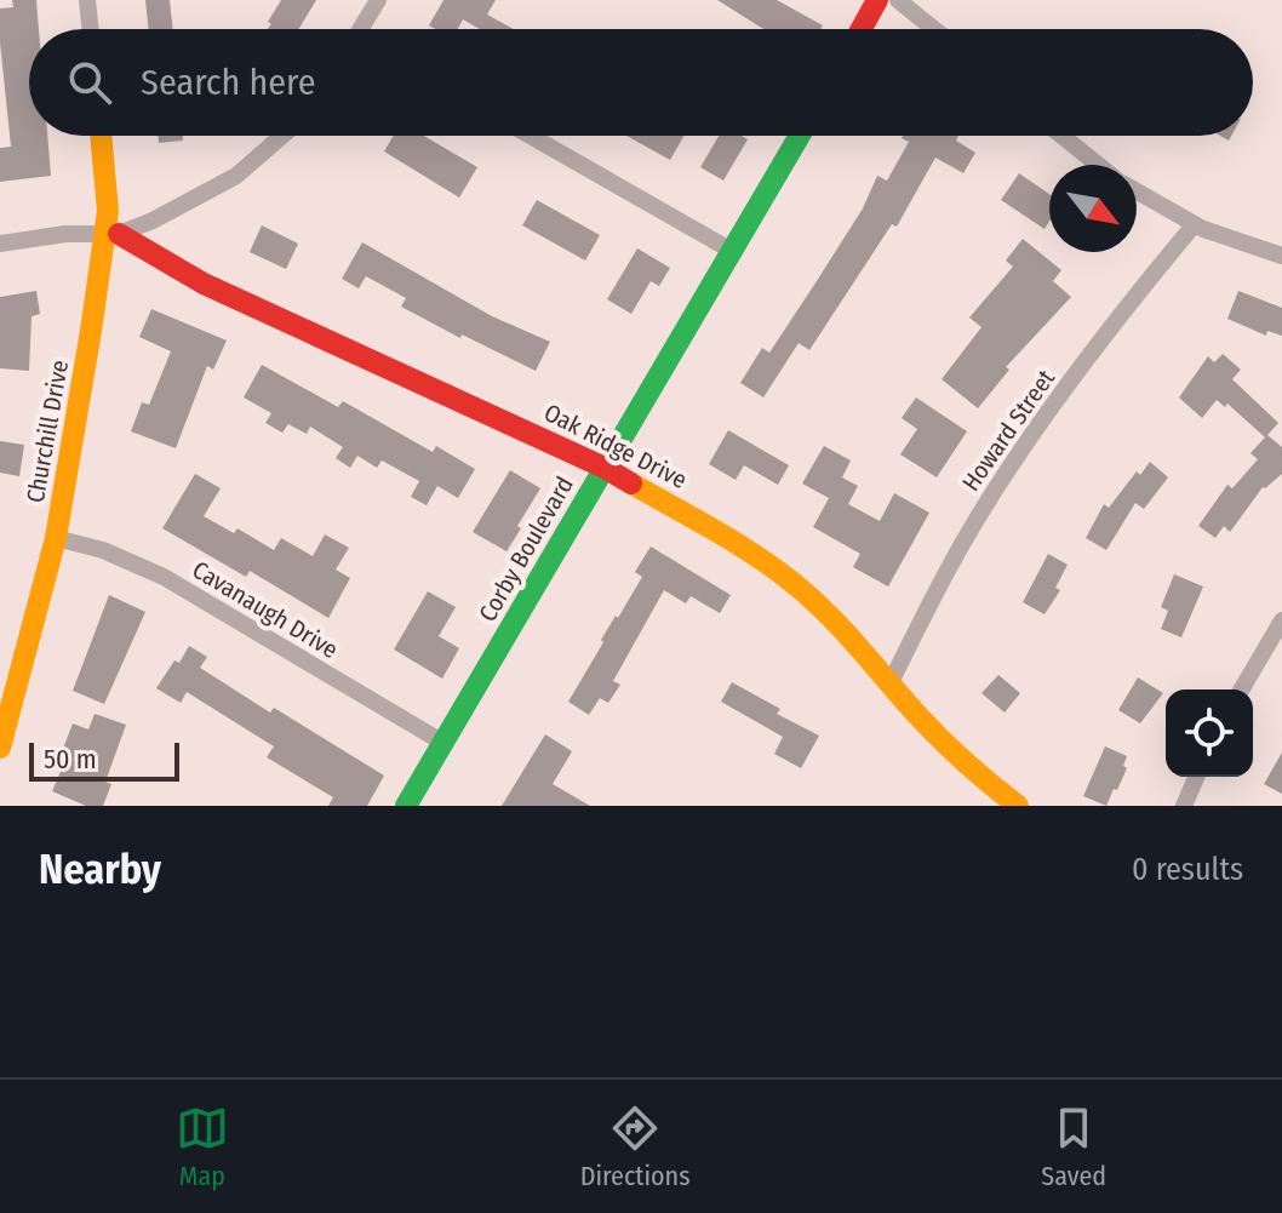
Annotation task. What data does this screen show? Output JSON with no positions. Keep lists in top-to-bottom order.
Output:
{
  "streets": {
    "street": [
      "Howard Street",
      "Churchill Drive",
      "Oak Ridge Drive",
      "Corby Boulevard",
      "Cavanaugh Drive"
    ]
  },
  "crossings": [
    ["Howard Street", "Oak Ridge Drive"],
    ["Churchill Drive", "Oak Ridge Drive"],
    ["Churchill Drive", "Cavanaugh Drive"],
    ["Oak Ridge Drive", "Corby Boulevard"],
    ["Corby Boulevard", "Cavanaugh Drive"]
  ],
  "scale_bar": "50 m",
  "north": "bottom right",
  "page": {
    "search": "Search here",
    "scale": "50 m",
    "heading": ["Nearby", "0 results"],
    "nav": ["Map", "Directions", "Saved"]
  }
}
